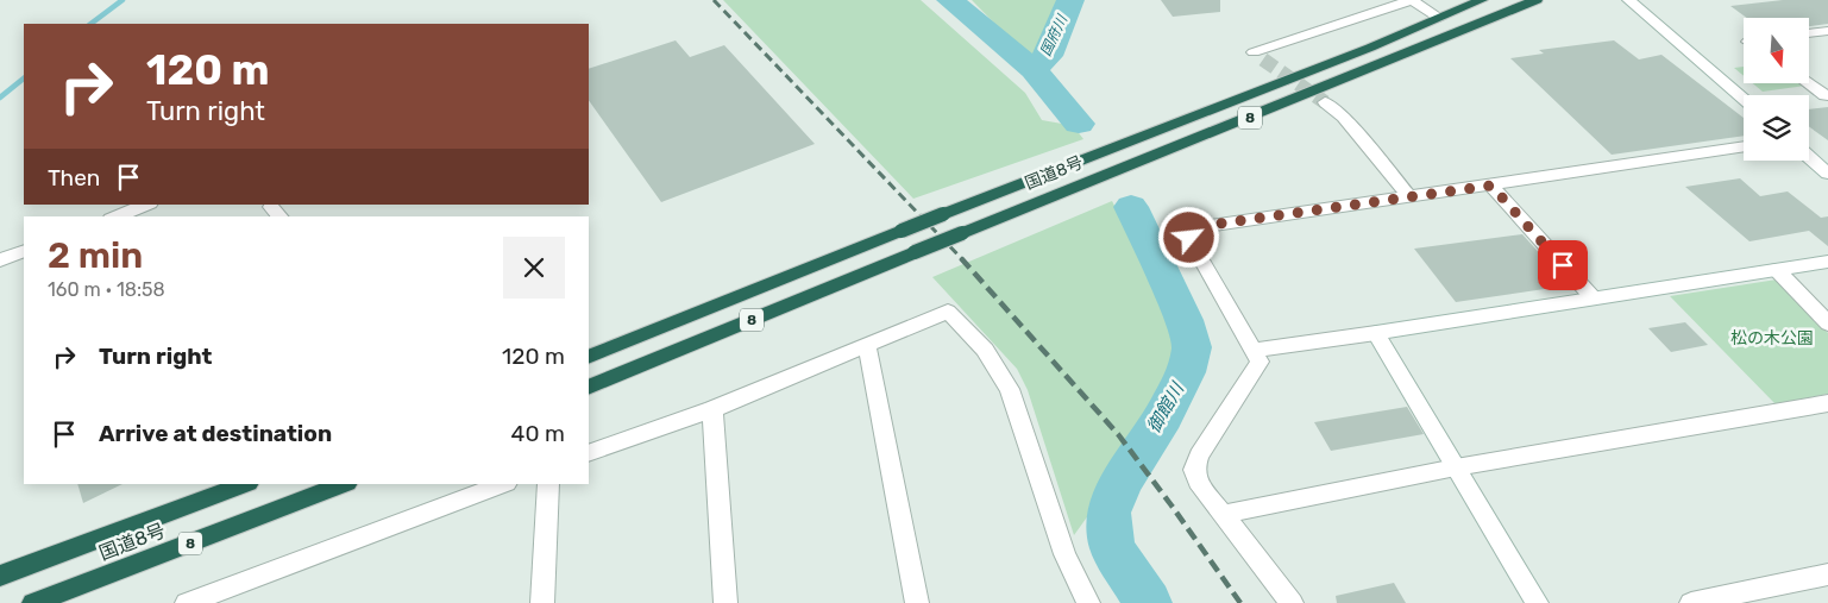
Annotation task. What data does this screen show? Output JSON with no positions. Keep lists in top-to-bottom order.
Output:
{
  "streets": {
    "highway": ["8", "国道8号"]
  },
  "water": ["国府川", "御館川"],
  "parks": ["松の木公園"],
  "north": "bottom",
  "page": {
    "turn": ["120 m", "Turn right"],
    "then": "Then",
    "heading": ["2 min", "160 m · 18:58"],
    "list": [
      {
        "name": "Turn right",
        "value": "120 m"
      },
      {
        "name": "Arrive at destination",
        "value": "40 m"
      }
    ]
  }
}
